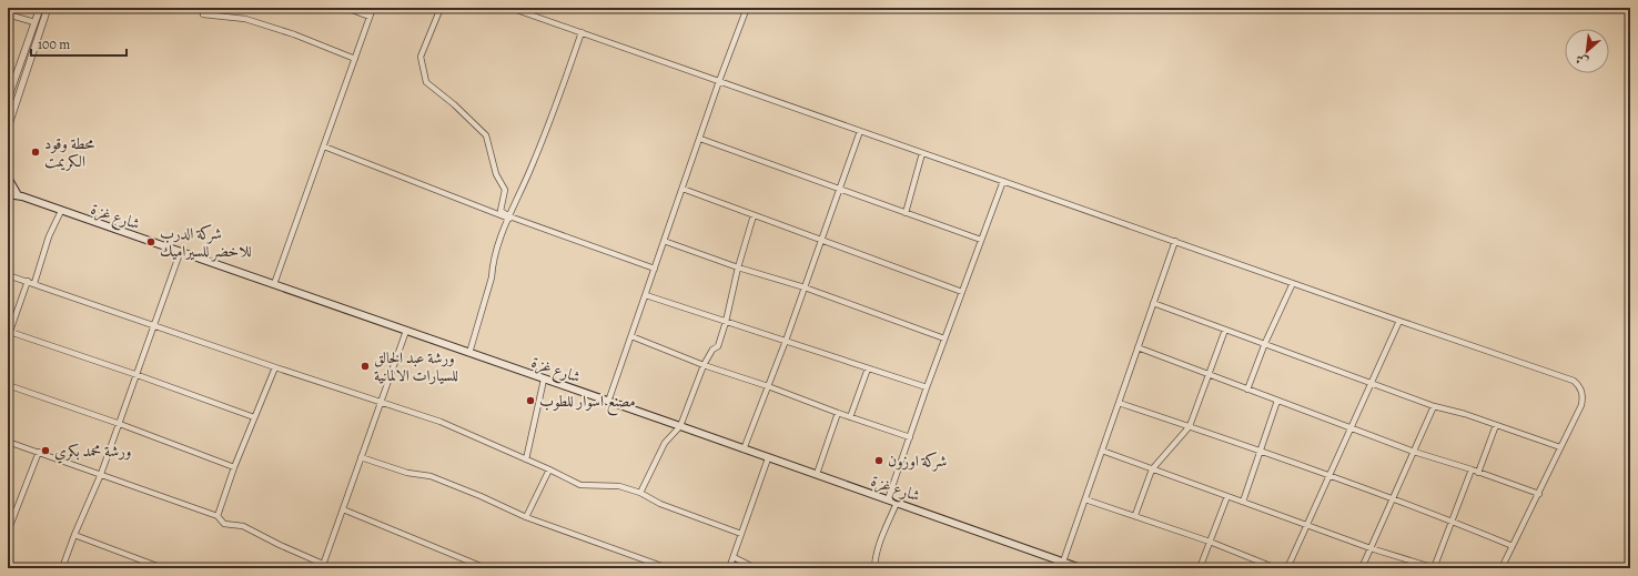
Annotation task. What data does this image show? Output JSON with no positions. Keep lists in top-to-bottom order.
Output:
{
  "streets": {
    "main road": ["شارع غزة"]
  },
  "places": [
    "محطة وقود الكريمت",
    "شركة الدرب للاخضر للسيراميك",
    "ورشة عبد الخالق للسيارات الالمانية",
    "مصنع اسوار للطوب",
    "ورشة محمد بكري",
    "شركة اوزون"
  ],
  "scale_bar": "100 m",
  "north": "bottom left"
}
